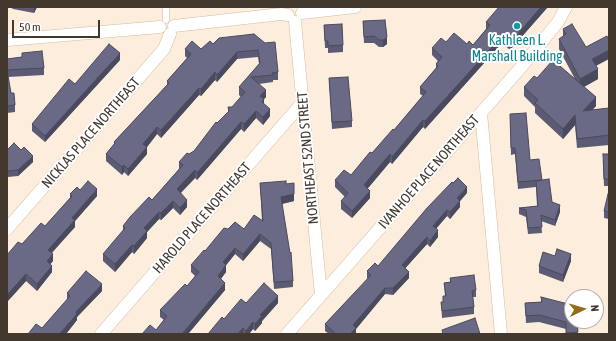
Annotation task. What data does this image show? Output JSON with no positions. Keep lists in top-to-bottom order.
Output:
{
  "streets": {
    "street": [
      "NICKLAS PLACE NORTHEAST",
      "NORTHEAST 52ND STREET",
      "IVANHOE PLACE NORTHEAST",
      "HAROLD PLACE NORTHEAST"
    ]
  },
  "crossings": [
    ["NORTHEAST 52ND STREET", "IVANHOE PLACE NORTHEAST"],
    ["NORTHEAST 52ND STREET", "HAROLD PLACE NORTHEAST"]
  ],
  "places": ["Kathleen L. Marshall Building"],
  "scale_bar": "50 m",
  "north": "right"
}
